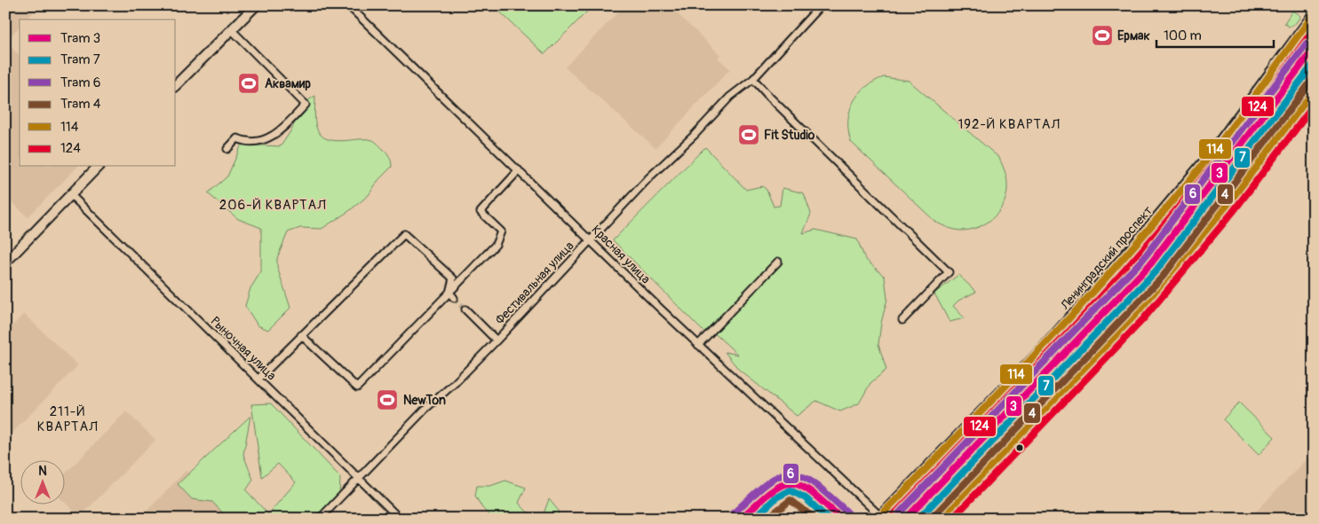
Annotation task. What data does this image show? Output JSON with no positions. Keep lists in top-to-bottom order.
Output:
{
  "streets": {
    "main road": ["Ленинградский проспект"],
    "street": ["Красная улица", "Фестивальная улица", "Рыночная улица"]
  },
  "crossings": [
    ["Красная улица", "Ленинградский проспект"],
    ["Красная улица", "Фестивальная улица"],
    ["Фестивальная улица", "Рыночная улица"]
  ],
  "districts": ["192-Й КВАРТАЛ", "206-Й КВАРТАЛ", "211-Й КВАРТАЛ"],
  "places": {
    "sports": [
      "Ермак",
      "Аквамир",
      "Fit Studio",
      "NewTon"
    ]
  },
  "lines": [
    "transit line 114",
    "transit line 124",
    "tram line 6",
    "tram line 3",
    "tram line 7",
    "tram line 4"
  ],
  "legend": [
    "Tram 3",
    "Tram 7",
    "Tram 6",
    "Tram 4",
    "114",
    "124"
  ],
  "scale_bar": "100 m",
  "north": "top"
}
